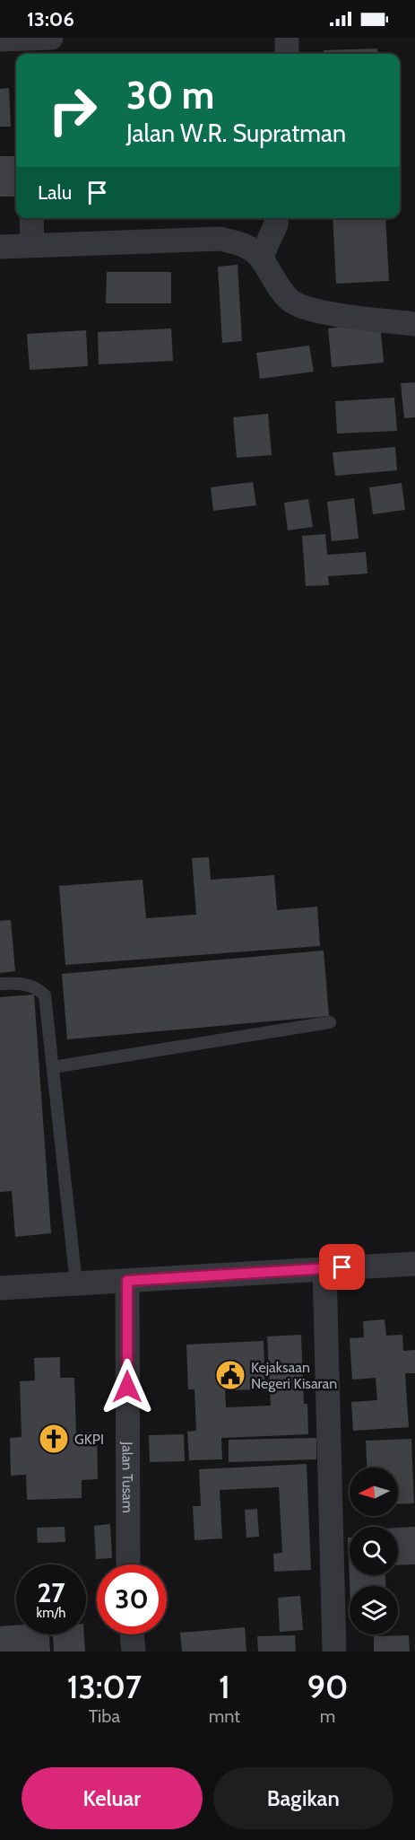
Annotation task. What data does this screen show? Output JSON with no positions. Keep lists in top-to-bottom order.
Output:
{
  "streets": {
    "street": ["Jalan Tusam"]
  },
  "places": {
    "public building": ["Kejaksaan Negeri Kisaran"],
    "church": ["GKPI"]
  },
  "north": "left",
  "page": {
    "status": "13:06",
    "turn": ["30 m", "Jalan W.R. Supratman"],
    "then": "Lalu",
    "speed": "27 km/h",
    "limit": "30",
    "eta": [
      "13:07",
      "Tiba",
      "1",
      "mnt",
      "90",
      "m"
    ],
    "buttons": ["Keluar", "Bagikan"]
  }
}
